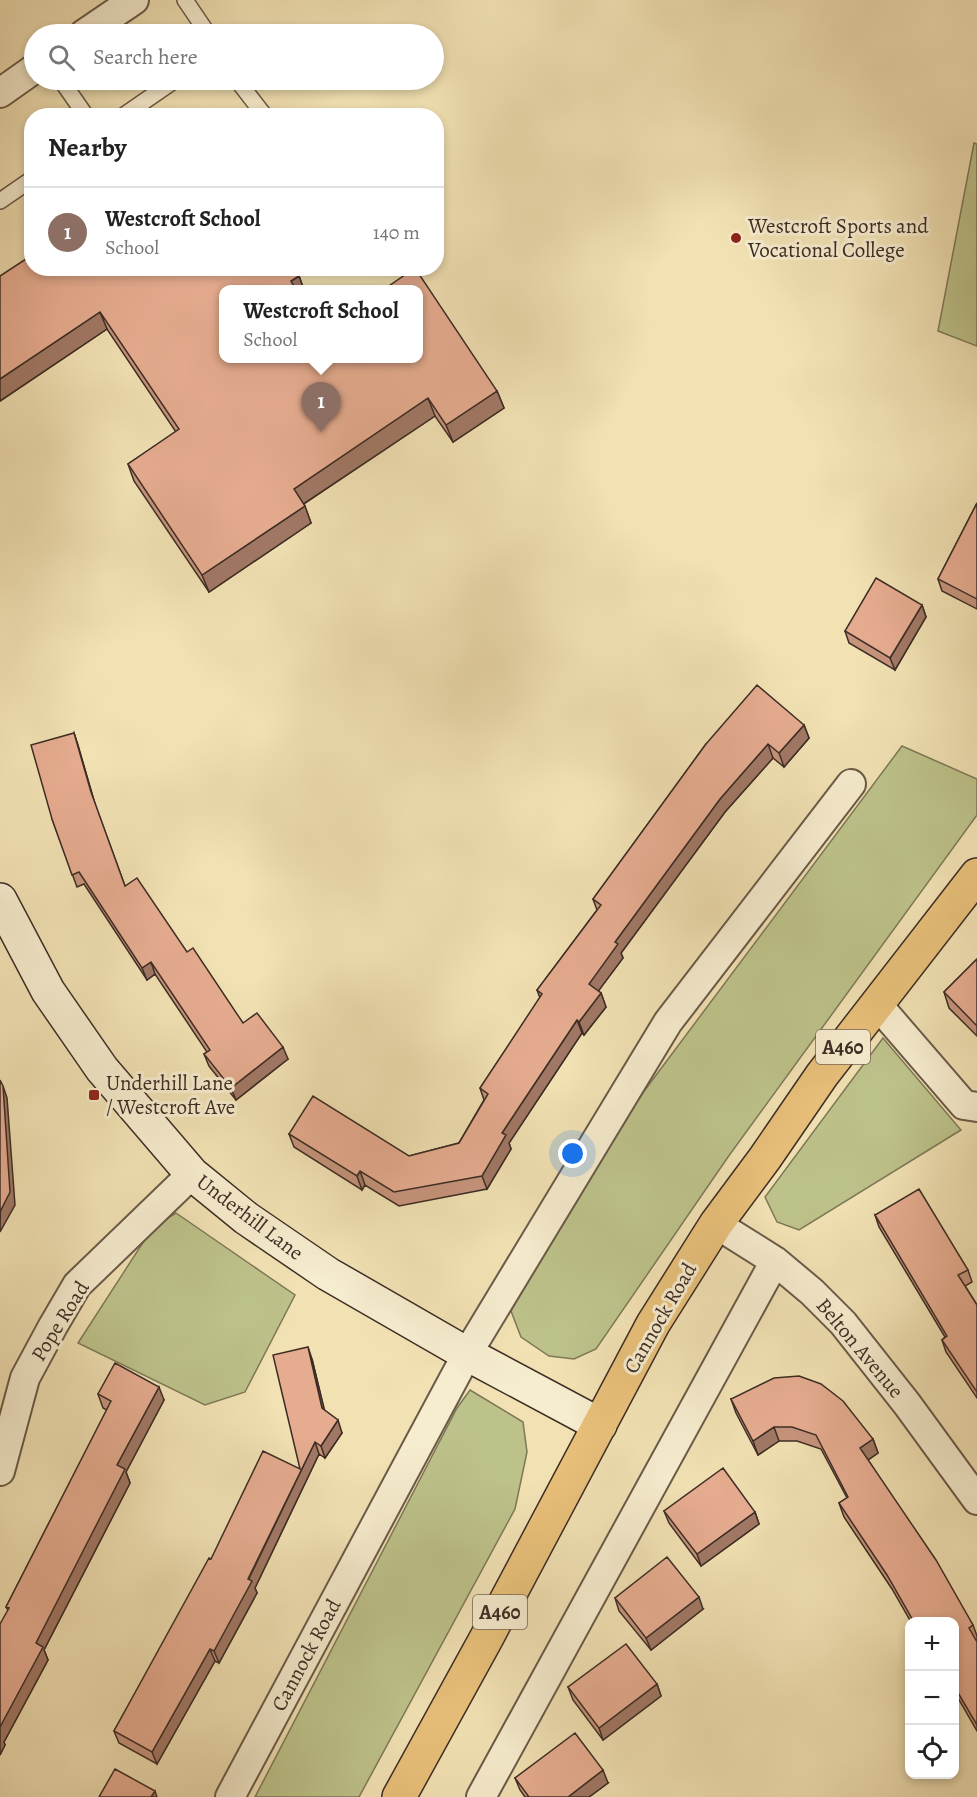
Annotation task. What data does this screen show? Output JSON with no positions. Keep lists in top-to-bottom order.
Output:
{
  "streets": {
    "highway": ["A460", "Cannock Road"],
    "street": ["Underhill Lane", "Pope Road", "Belton Avenue"]
  },
  "crossings": [
    ["Underhill Lane", "Cannock Road"],
    ["Underhill Lane", "Pope Road"],
    ["Cannock Road", "Belton Avenue"]
  ],
  "places": {
    "other": ["Westcroft Sports and Vocational College"],
    "transit": ["Underhill Lane / Westcroft Ave"]
  },
  "page": {
    "search": "Search here",
    "heading": "Nearby",
    "list": [
      {
        "mark": "1",
        "name": "Westcroft School",
        "note": "School",
        "value": "140 m"
      }
    ],
    "popup": ["Westcroft School", "School"],
    "pins": "1",
    "map_buttons": ["+", "−"]
  }
}
